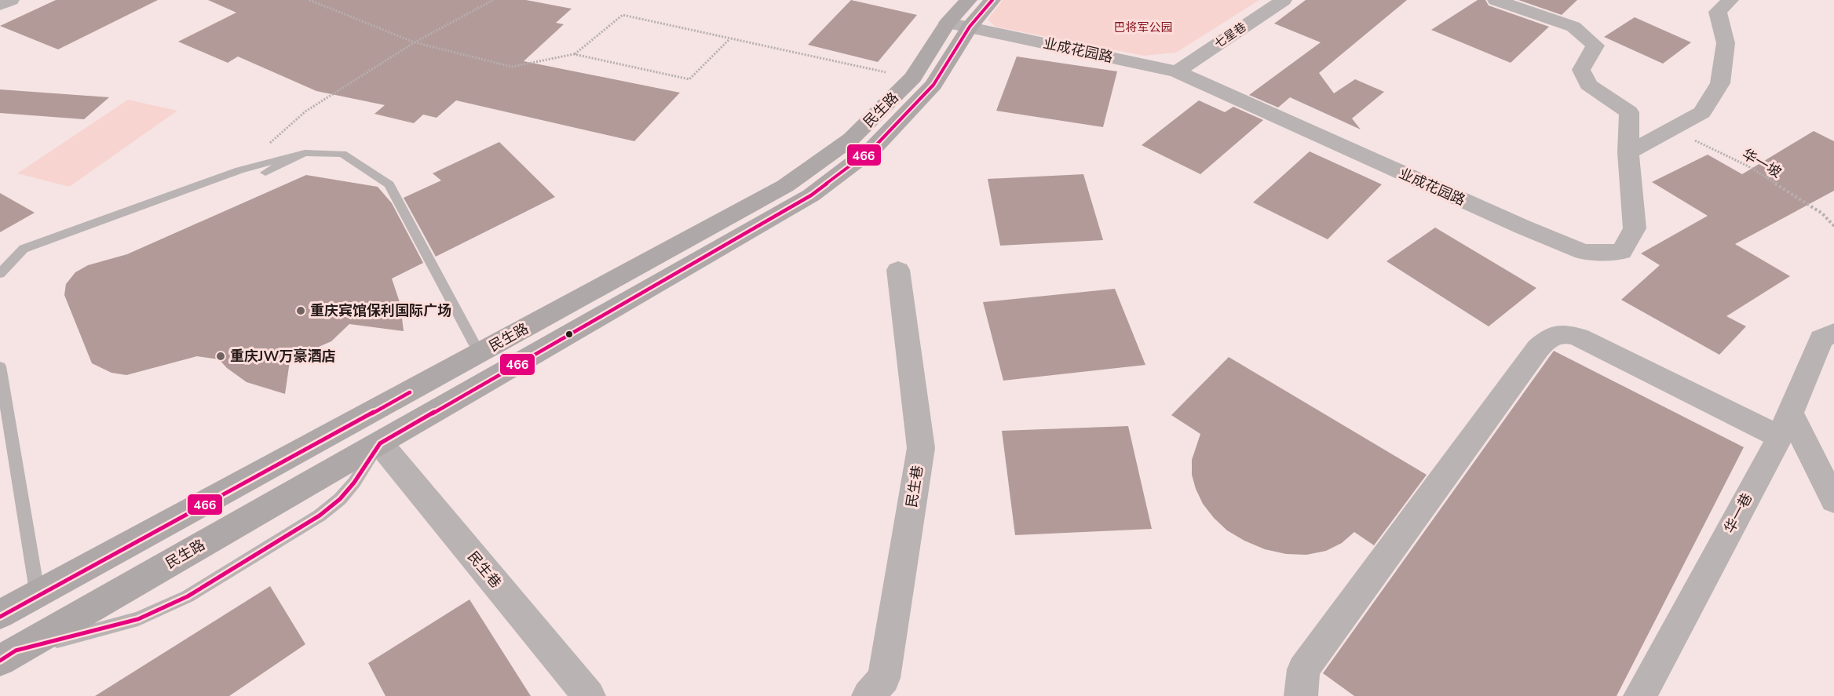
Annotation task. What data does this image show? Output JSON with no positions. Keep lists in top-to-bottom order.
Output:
{
  "streets": {
    "main road": ["民生路"],
    "street": [
      "七星巷",
      "业成花园路",
      "民生巷",
      "华一巷"
    ],
    "path": ["华一坡"]
  },
  "crossings": [
    ["七星巷", "业成花园路"],
    ["业成花园路", "民生路"],
    ["民生路", "民生巷"]
  ],
  "parks": ["巴将军公园"],
  "places": ["重庆宾馆保利国际广场", "重庆JW万豪酒店"],
  "lines": ["transit line 466"]
}
